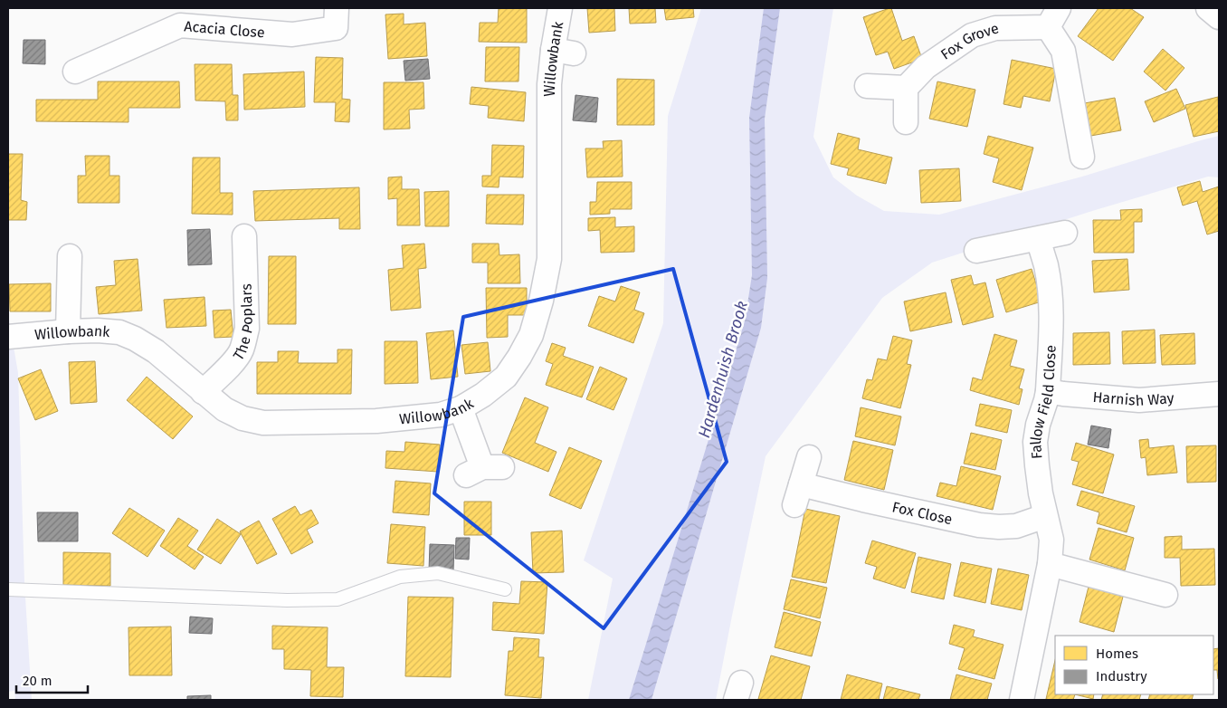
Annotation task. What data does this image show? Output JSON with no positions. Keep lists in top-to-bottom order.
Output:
{
  "streets": {
    "street": [
      "Acacia Close",
      "Fox Grove",
      "Willowbank",
      "The Poplars",
      "Harnish Way",
      "Fallow Field Close",
      "Fox Close"
    ]
  },
  "crossings": [
    ["Willowbank", "The Poplars"],
    ["Harnish Way", "Fallow Field Close"],
    ["Fallow Field Close", "Fox Close"]
  ],
  "water": ["Hardenhuish Brook"],
  "legend": ["Homes", "Industry"],
  "scale_bar": "20 m"
}
